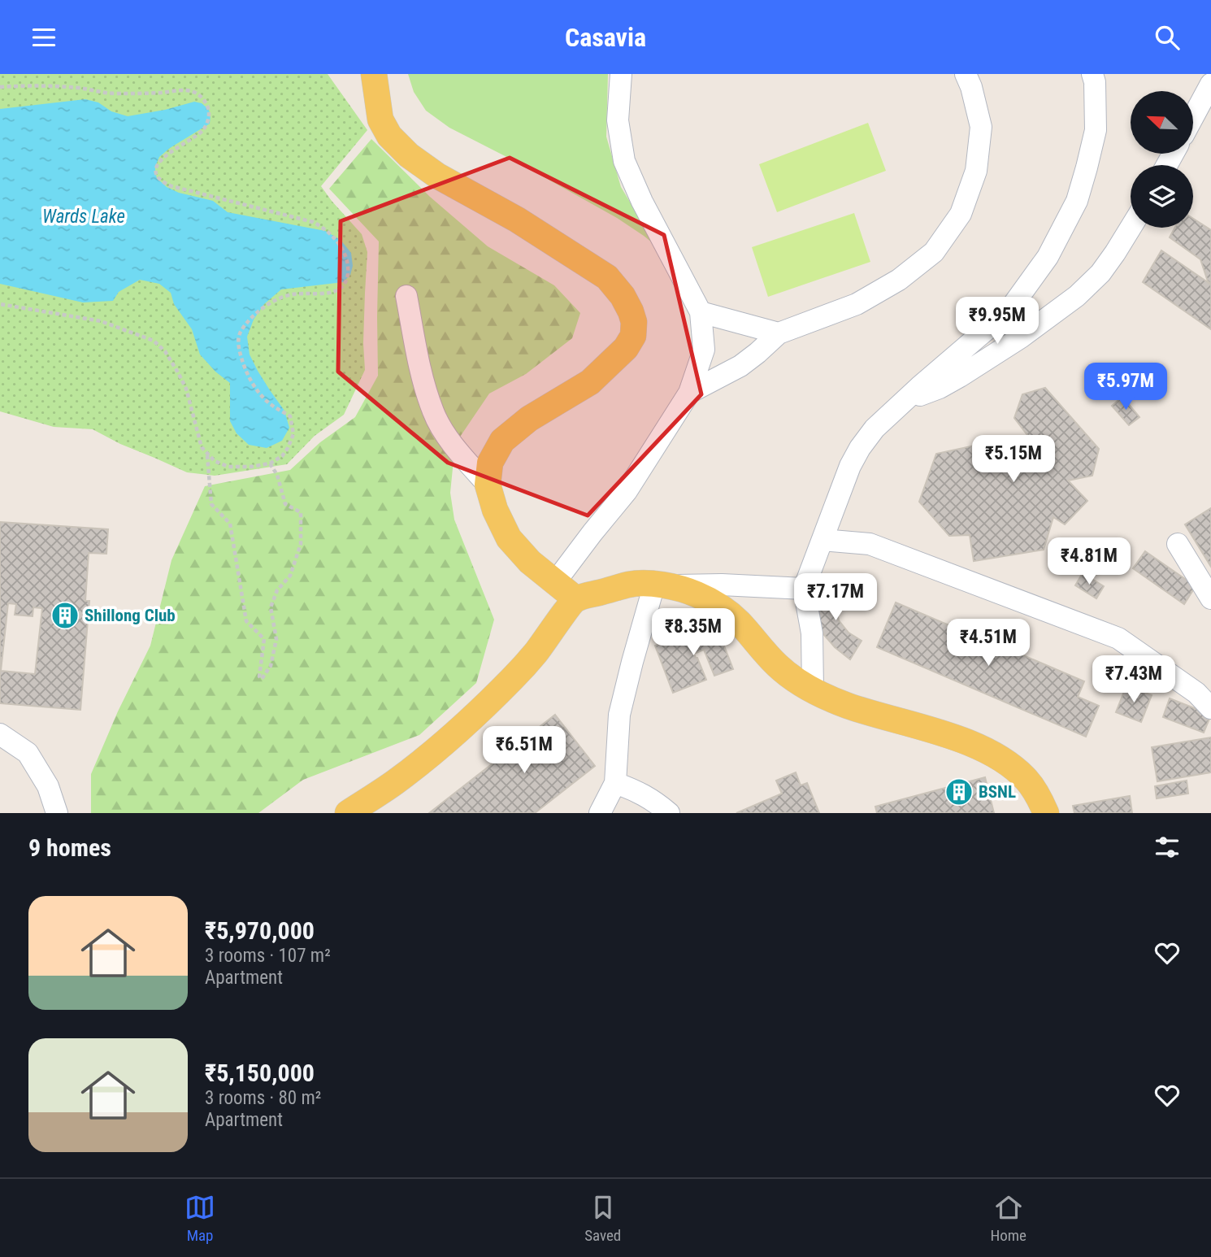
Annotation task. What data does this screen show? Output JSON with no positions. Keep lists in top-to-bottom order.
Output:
{
  "water": ["Wards Lake"],
  "places": {
    "building": ["Shillong Club", "BSNL"]
  },
  "north": "top left",
  "page": {
    "header": "Casavia",
    "price": [
      "₹9.95M",
      "₹5.97M",
      "₹5.15M",
      "₹4.81M",
      "₹7.17M",
      "₹8.35M",
      "₹4.51M",
      "₹7.43M",
      "₹6.51M"
    ],
    "heading": "9 homes",
    "list": [
      {
        "name": "₹5,970,000",
        "note": "3 rooms · 107 m² · Apartment"
      },
      {
        "name": "₹5,150,000",
        "note": "3 rooms · 80 m² · Apartment"
      }
    ],
    "tabs": ["Map", "Saved", "Home"]
  }
}
